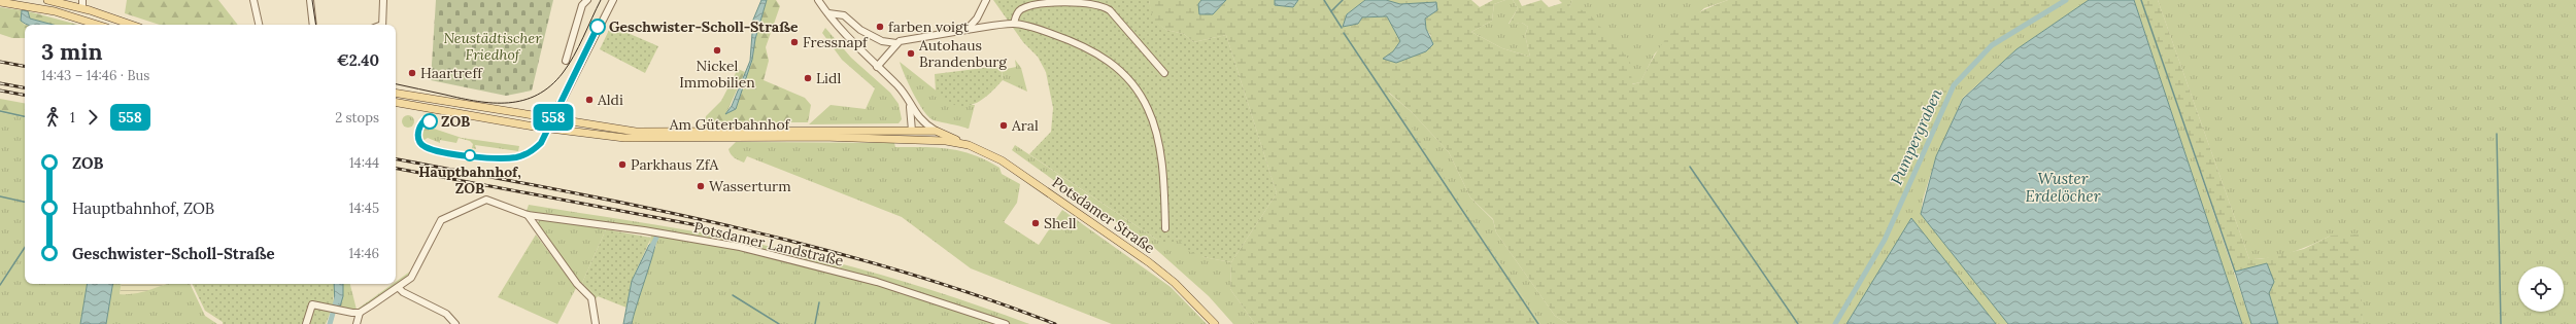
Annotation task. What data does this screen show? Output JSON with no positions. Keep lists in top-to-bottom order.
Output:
{
  "streets": {
    "main road": ["Am Güterbahnhof", "Potsdamer Straße"],
    "street": ["Potsdamer Landstraße"]
  },
  "crossings": [
    ["Am Güterbahnhof", "Potsdamer Straße"]
  ],
  "water": ["Pumpergraben", "Wuster Erdelöcher"],
  "parks": ["Neustädtischer Friedhof"],
  "places": [
    "Geschwister-Scholl-Straße",
    "farben voigt",
    "Fressnapf",
    "Nickel Immobilien",
    "Autohaus Brandenburg",
    "Haartreff",
    "Lidl",
    "Aldi",
    "ZOB",
    "Aral",
    "Hauptbahnhof, ZOB",
    "Parkhaus ZfA",
    "Wasserturm",
    "Shell"
  ],
  "lines": ["bus line 558"],
  "page": {
    "on_map": "558",
    "heading": ["3 min", "14:43 – 14:46 · Bus", "€2.40"],
    "legs": ["1", "558", "2 stops"],
    "list": [
      {
        "name": "ZOB",
        "value": "14:44"
      },
      {
        "name": "Hauptbahnhof, ZOB",
        "value": "14:45"
      },
      {
        "name": "Geschwister-Scholl-Straße",
        "value": "14:46"
      }
    ]
  }
}
